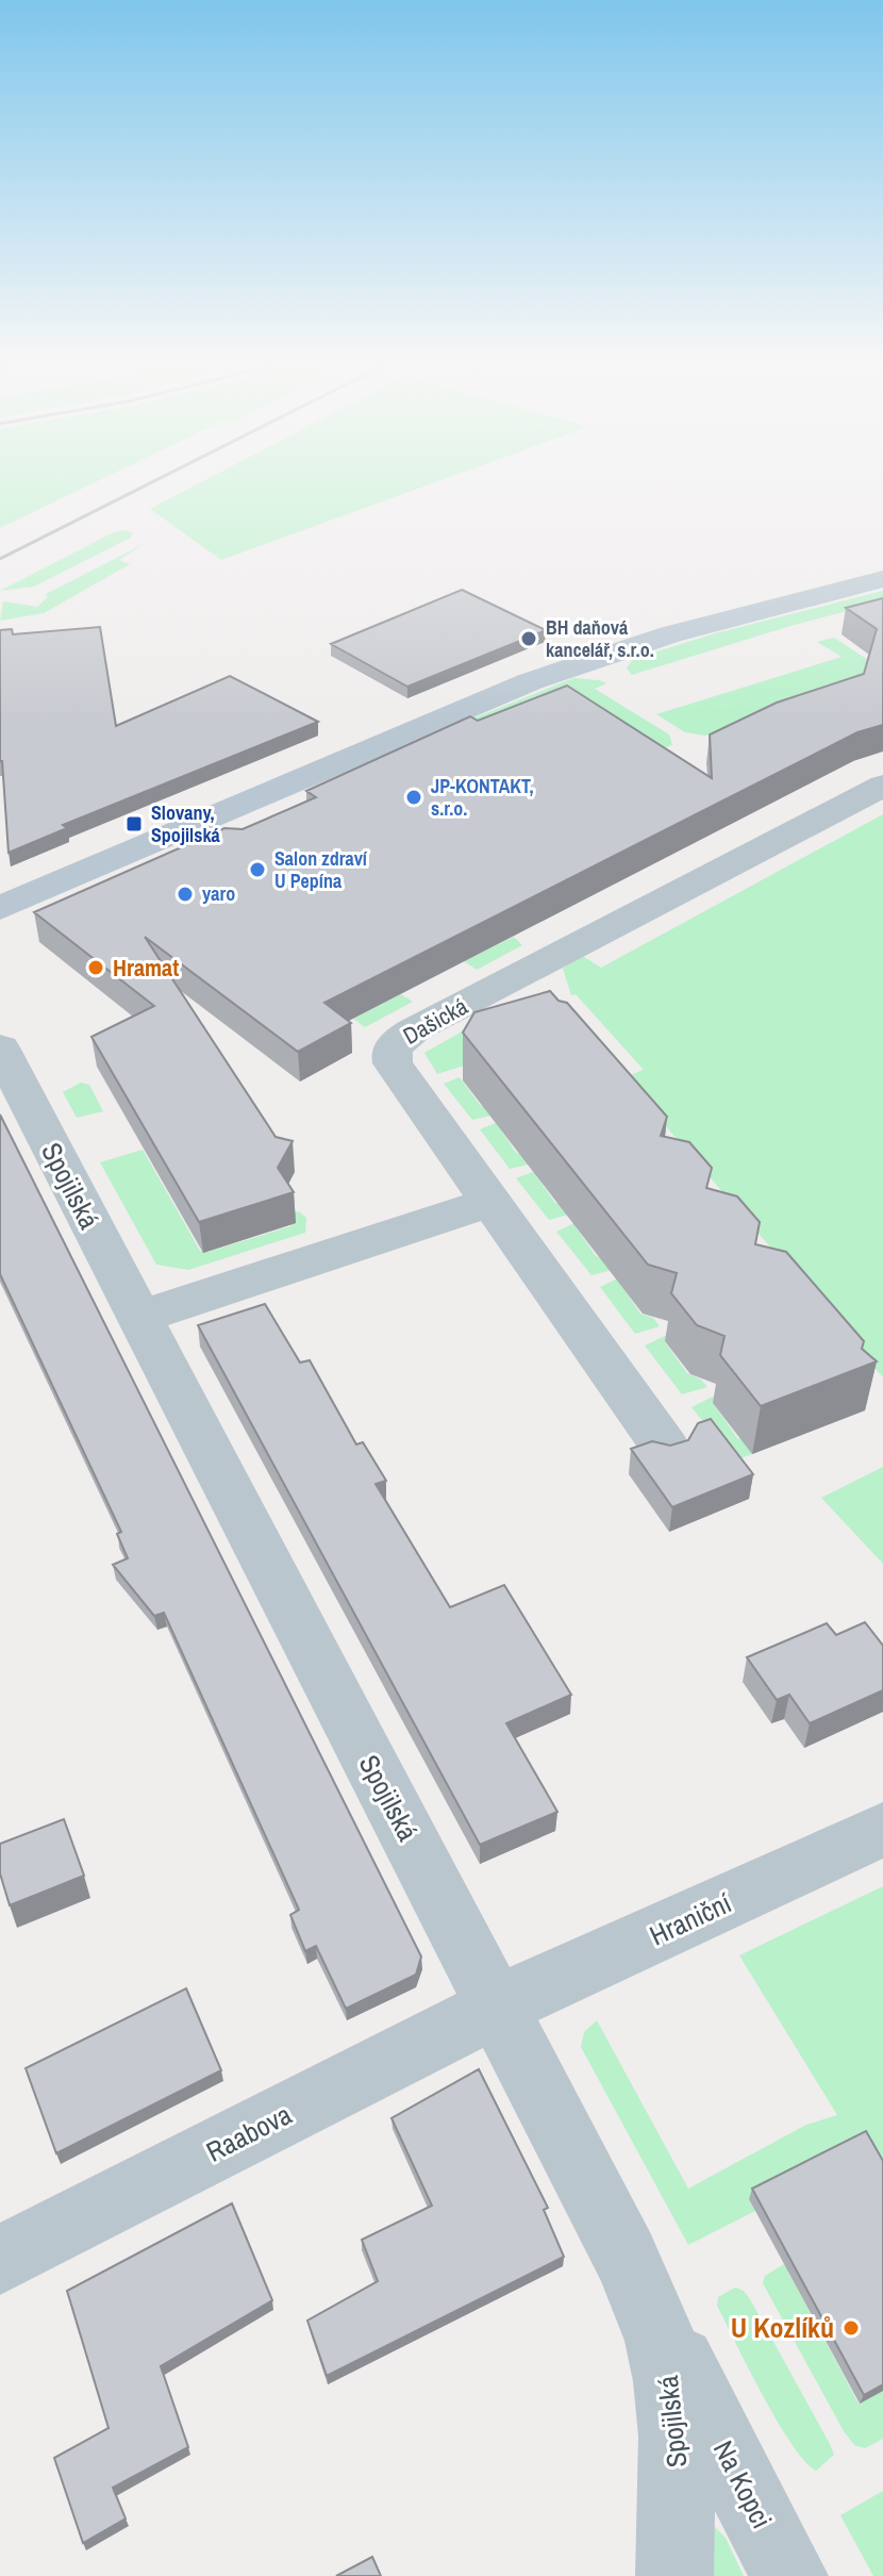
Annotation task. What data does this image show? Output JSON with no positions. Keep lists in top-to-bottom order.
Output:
{
  "streets": {
    "street": [
      "Dašická",
      "Spojilská",
      "Hraniční",
      "Raabova",
      "Na Kopci"
    ]
  },
  "crossings": [
    ["Spojilská", "Hraniční"],
    ["Spojilská", "Raabova"],
    ["Spojilská", "Na Kopci"],
    ["Hraniční", "Raabova"]
  ],
  "places": {
    "other": [
      "BH daňová kancelář, s.r.o.",
      "JP-KONTAKT, s.r.o.",
      "Salon zdraví U Pepína",
      "yaro",
      "Hramat",
      "U Kozlíků"
    ],
    "transit": ["Slovany, Spojilská"]
  }
}
